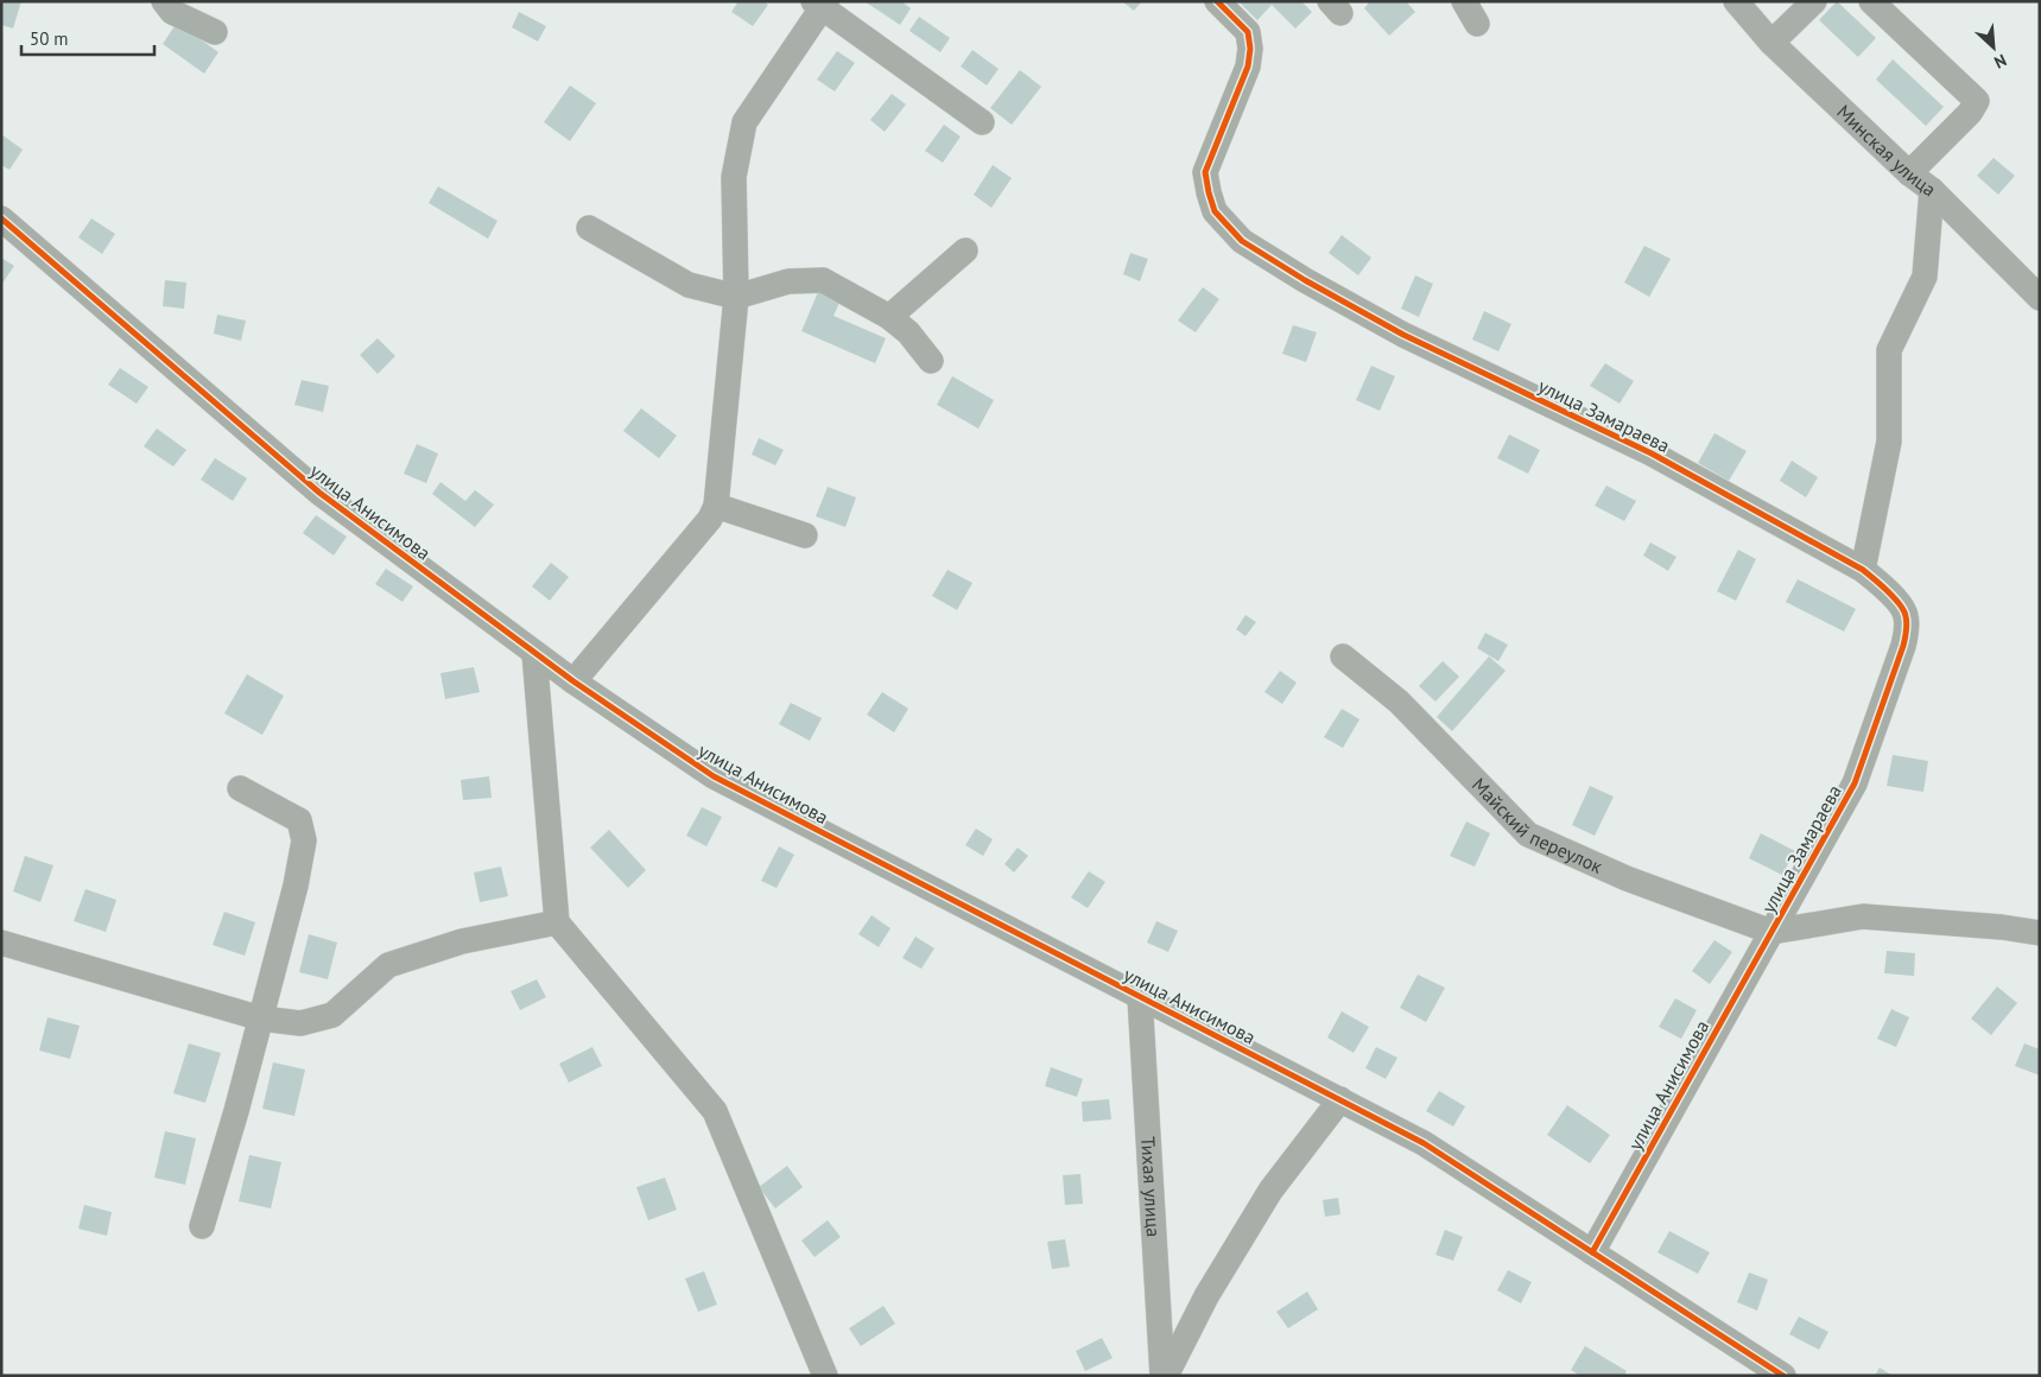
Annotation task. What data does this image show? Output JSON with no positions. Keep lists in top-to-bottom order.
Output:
{
  "streets": {
    "street": [
      "Минская улица",
      "улица Замараева",
      "улица Анисимова",
      "Майский переулок",
      "Тихая улица"
    ]
  },
  "crossings": [
    ["улица Замараева", "улица Анисимова"],
    ["улица Замараева", "Майский переулок"],
    ["улица Анисимова", "Майский переулок"],
    ["улица Анисимова", "Тихая улица"]
  ],
  "scale_bar": "50 m",
  "north": "bottom right"
}
